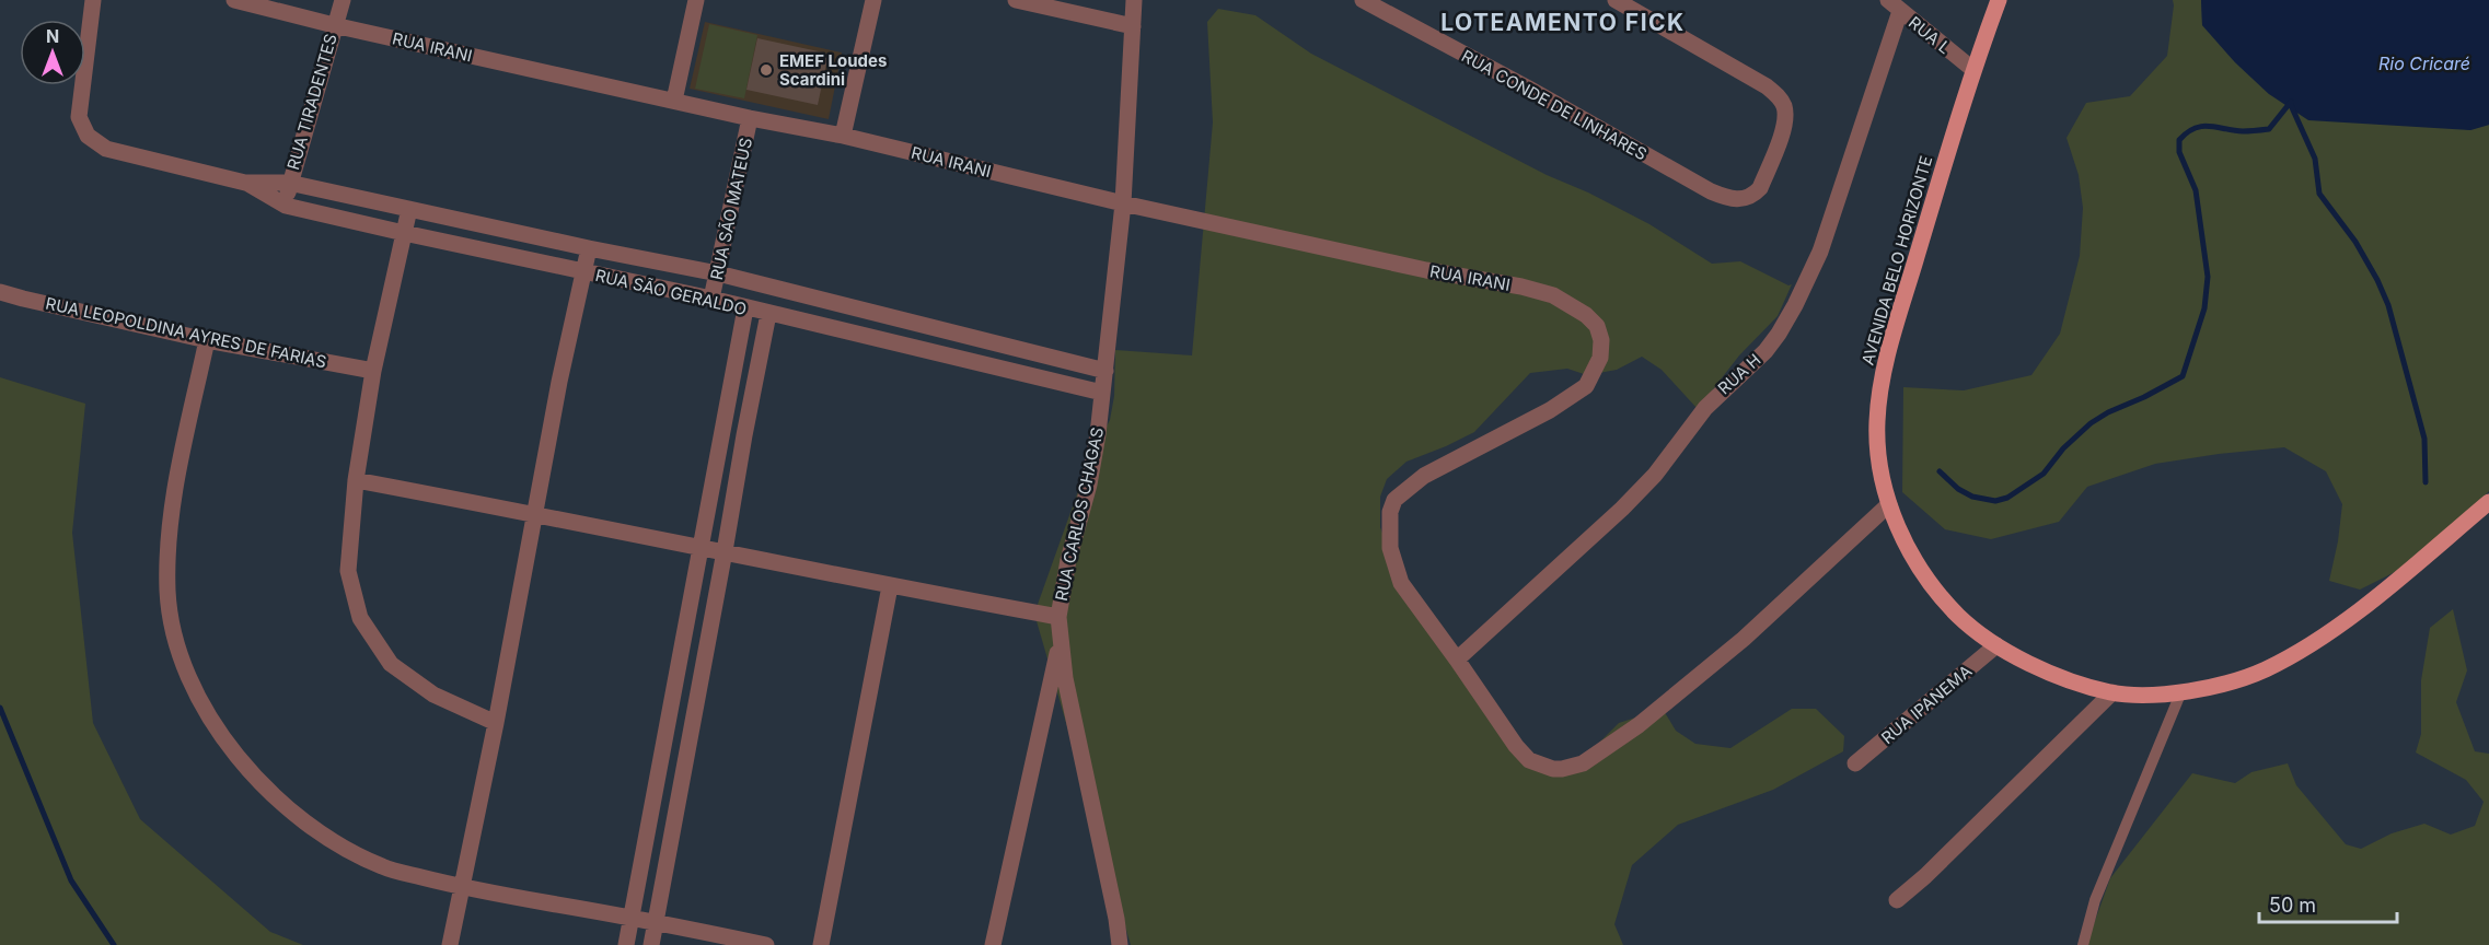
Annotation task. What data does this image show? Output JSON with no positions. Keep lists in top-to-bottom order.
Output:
{
  "streets": {
    "main road": ["AVENIDA BELO HORIZONTE"],
    "street": [
      "RUA L",
      "RUA IRANI",
      "RUA TIRADENTES",
      "RUA CONDE DE LINHARES",
      "RUA SÃO MATEUS",
      "RUA SÃO GERALDO",
      "RUA LEOPOLDINA AYRES DE FARIAS",
      "RUA H",
      "RUA CARLOS CHAGAS",
      "RUA IPANEMA"
    ]
  },
  "crossings": [
    ["RUA L", "AVENIDA BELO HORIZONTE"],
    ["RUA L", "RUA H"],
    ["RUA IRANI", "RUA TIRADENTES"],
    ["RUA IRANI", "RUA SÃO MATEUS"],
    ["RUA IRANI", "RUA H"],
    ["RUA IRANI", "RUA CARLOS CHAGAS"],
    ["RUA TIRADENTES", "RUA SÃO GERALDO"],
    ["RUA SÃO MATEUS", "RUA SÃO GERALDO"],
    ["AVENIDA BELO HORIZONTE", "RUA IPANEMA"],
    ["RUA SÃO GERALDO", "RUA CARLOS CHAGAS"]
  ],
  "districts": ["LOTEAMENTO FICK"],
  "water": ["Rio Cricaré"],
  "places": ["EMEF Loudes Scardini"],
  "scale_bar": "50 m",
  "north": "top"
}
